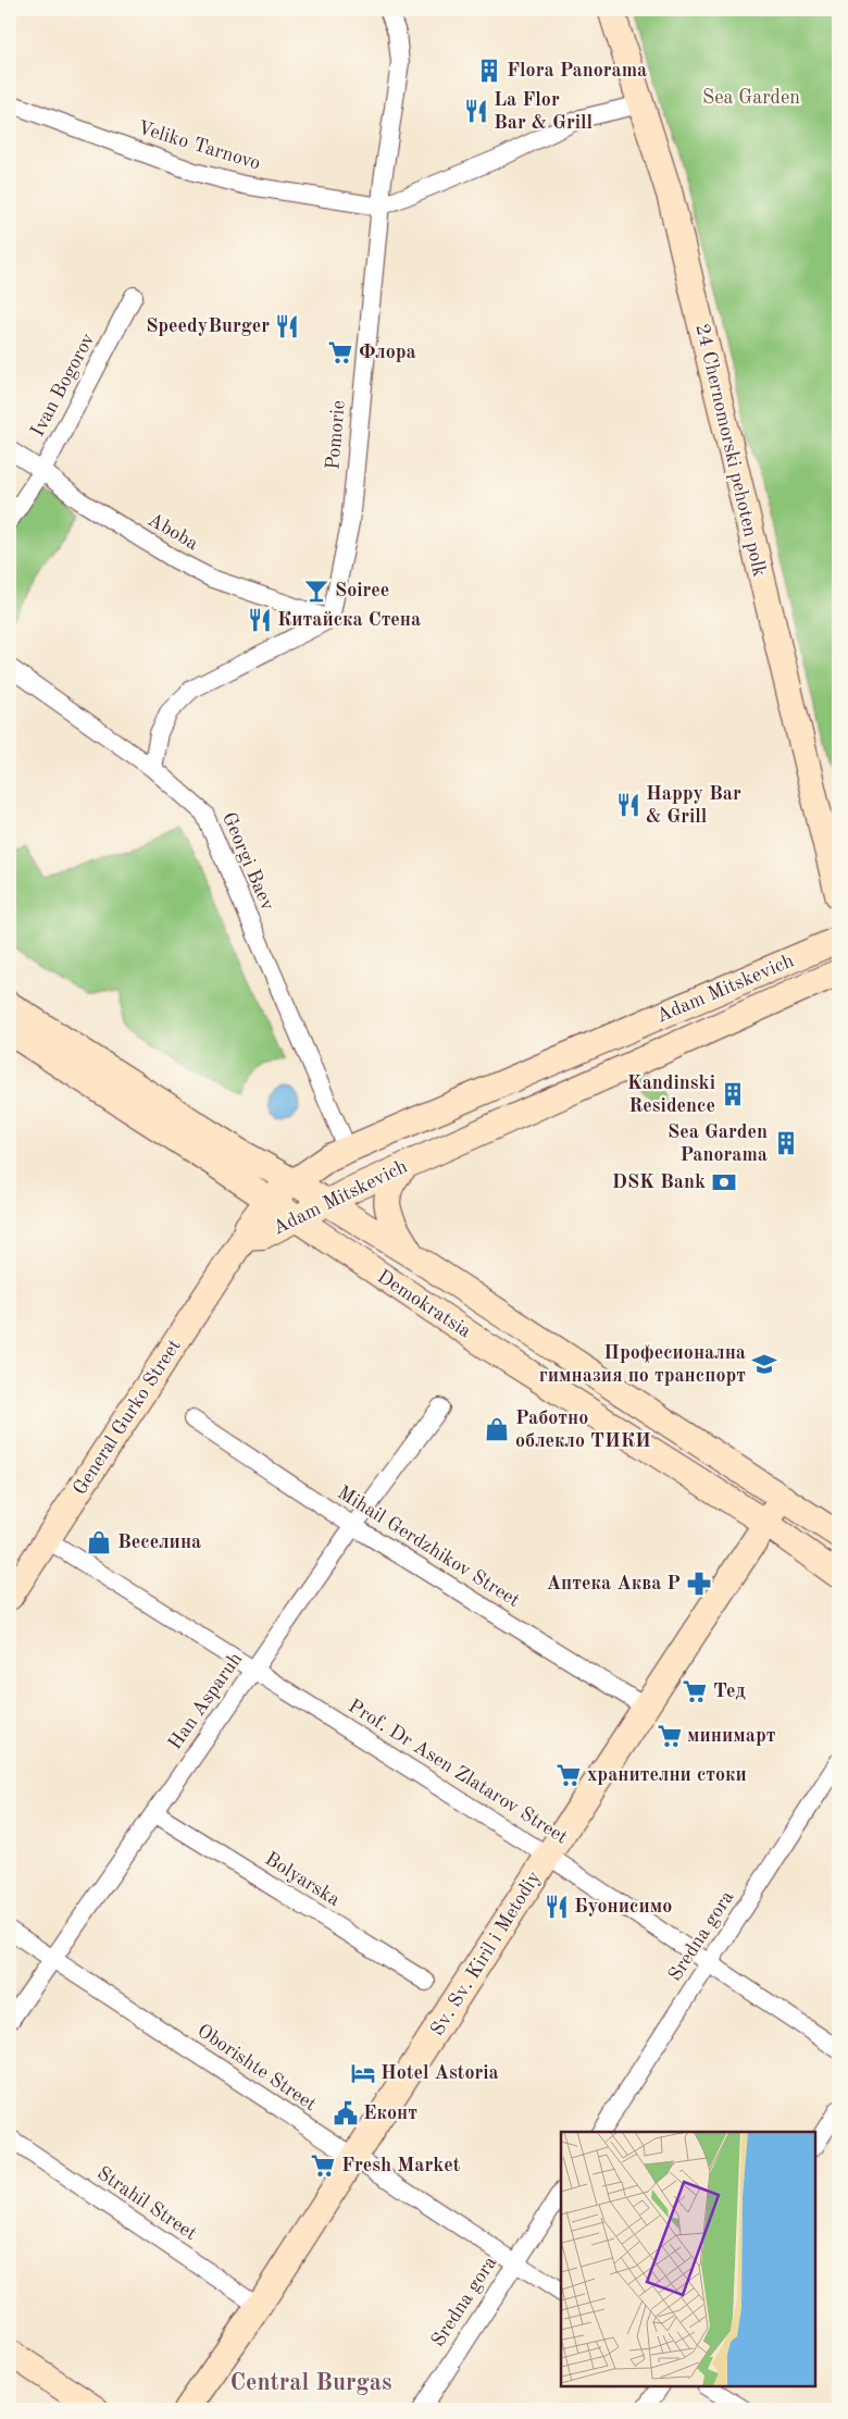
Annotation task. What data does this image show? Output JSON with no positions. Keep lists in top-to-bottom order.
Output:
{
  "streets": {
    "main road": [
      "24 Chernomorski pehoten polk",
      "Adam Mitskevich",
      "Demokratsia",
      "General Gurko Street",
      "Sv. Sv. Kiril i Metodiy"
    ],
    "street": [
      "Veliko Tarnovo",
      "Ivan Bogorov",
      "Pomorie",
      "Aboba",
      "Georgi Baev",
      "Mihail Gerdzhikov Street",
      "Han Asparuh",
      "Prof. Dr Asen Zlatarov Street",
      "Bolyarska",
      "Sredna gora",
      "Oborishte Street",
      "Strahil Street"
    ]
  },
  "crossings": [
    ["Veliko Tarnovo", "Pomorie"],
    ["Ivan Bogorov", "Aboba"],
    ["Pomorie", "Aboba"],
    ["Georgi Baev", "Adam Mitskevich"],
    ["Adam Mitskevich", "Demokratsia"],
    ["Adam Mitskevich", "General Gurko Street"],
    ["Demokratsia", "Sv. Sv. Kiril i Metodiy"],
    ["General Gurko Street", "Prof. Dr Asen Zlatarov Street"],
    ["Mihail Gerdzhikov Street", "Han Asparuh"],
    ["Mihail Gerdzhikov Street", "Sv. Sv. Kiril i Metodiy"],
    ["Han Asparuh", "Prof. Dr Asen Zlatarov Street"],
    ["Han Asparuh", "Bolyarska"],
    ["Han Asparuh", "Oborishte Street"],
    ["Prof. Dr Asen Zlatarov Street", "Sredna gora"],
    ["Prof. Dr Asen Zlatarov Street", "Sv. Sv. Kiril i Metodiy"],
    ["Sredna gora", "Oborishte Street"],
    ["Sv. Sv. Kiril i Metodiy", "Oborishte Street"],
    ["Sv. Sv. Kiril i Metodiy", "Strahil Street"]
  ],
  "districts": ["Central Burgas"],
  "parks": ["Sea Garden"],
  "places": {
    "building": ["Flora Panorama", "Kandinski Residence", "Sea Garden Panorama"],
    "restaurant": [
      "La Flor Bar & Grill",
      "SpeedyBurger",
      "Китайска Стена",
      "Happy Bar & Grill",
      "Буонисимо"
    ],
    "supermarket": [
      "Флора",
      "Тед",
      "минимарт",
      "хранителни стоки",
      "Fresh Market"
    ],
    "bar": ["Soiree"],
    "bank": ["DSK Bank"],
    "school or university": ["Професионална гимназия по транспорт"],
    "shop": ["Работно облекло ТИКИ", "Веселина"],
    "pharmacy": ["Аптека Аква Р"],
    "hotel": ["Hotel Astoria"],
    "public building": ["Еконт"]
  }
}
